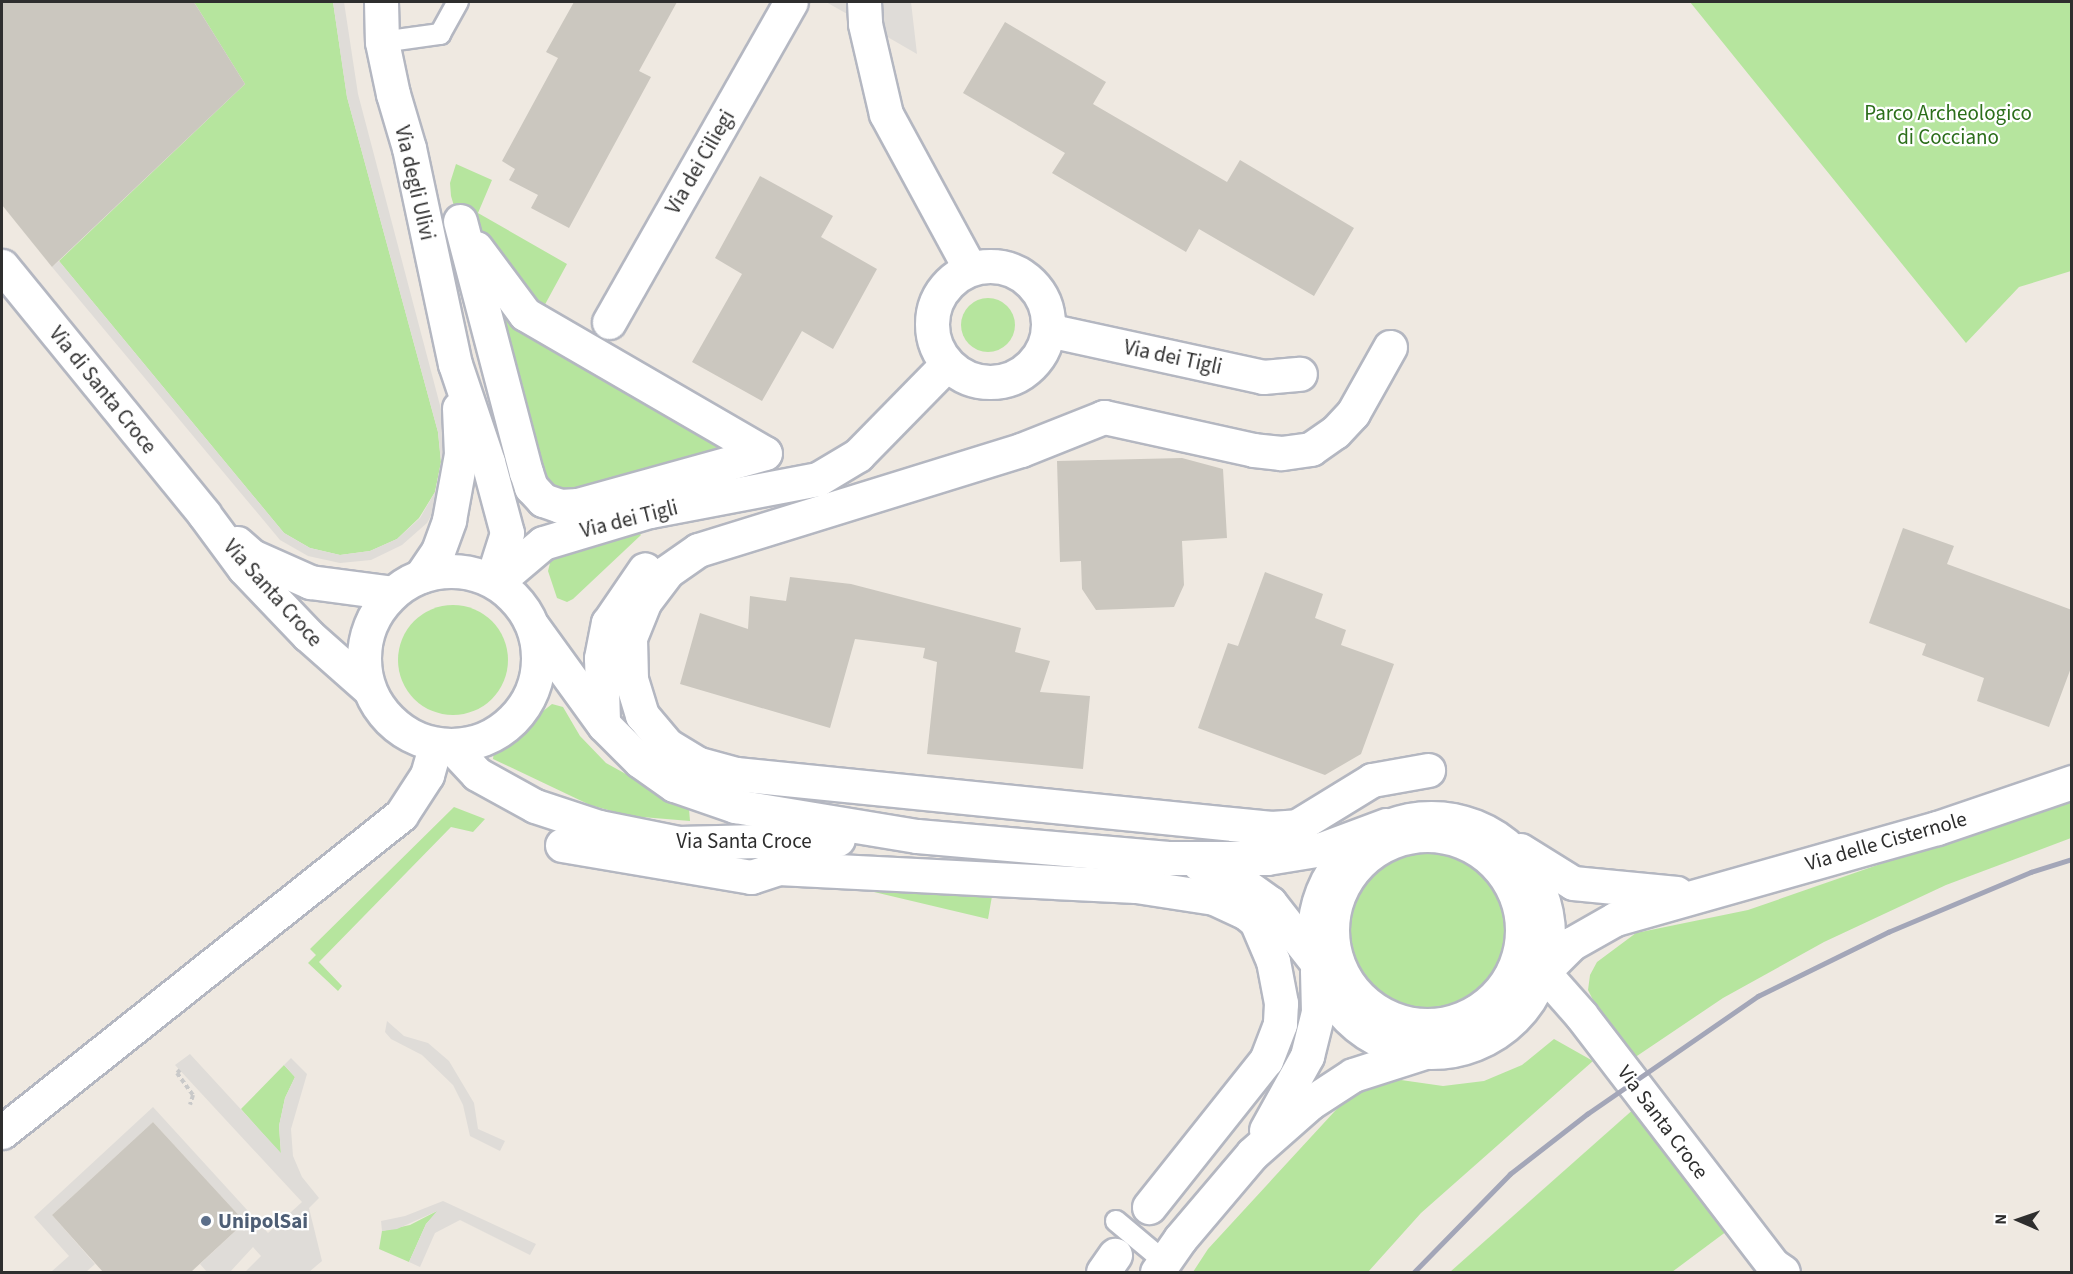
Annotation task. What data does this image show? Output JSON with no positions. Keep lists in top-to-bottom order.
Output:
{
  "streets": {
    "street": [
      "Via dei Ciliegi",
      "Via degli Ulivi",
      "Via dei Tigli",
      "Via di Santa Croce",
      "Via Santa Croce",
      "Via delle Cisternole"
    ]
  },
  "crossings": [
    ["Via degli Ulivi", "Via dei Tigli"],
    ["Via degli Ulivi", "Via Santa Croce"],
    ["Via dei Tigli", "Via Santa Croce"],
    ["Via di Santa Croce", "Via Santa Croce"],
    ["Via Santa Croce", "Via delle Cisternole"]
  ],
  "parks": ["Parco Archeologico di Cocciano"],
  "places": ["UnipolSai"],
  "north": "left"
}
